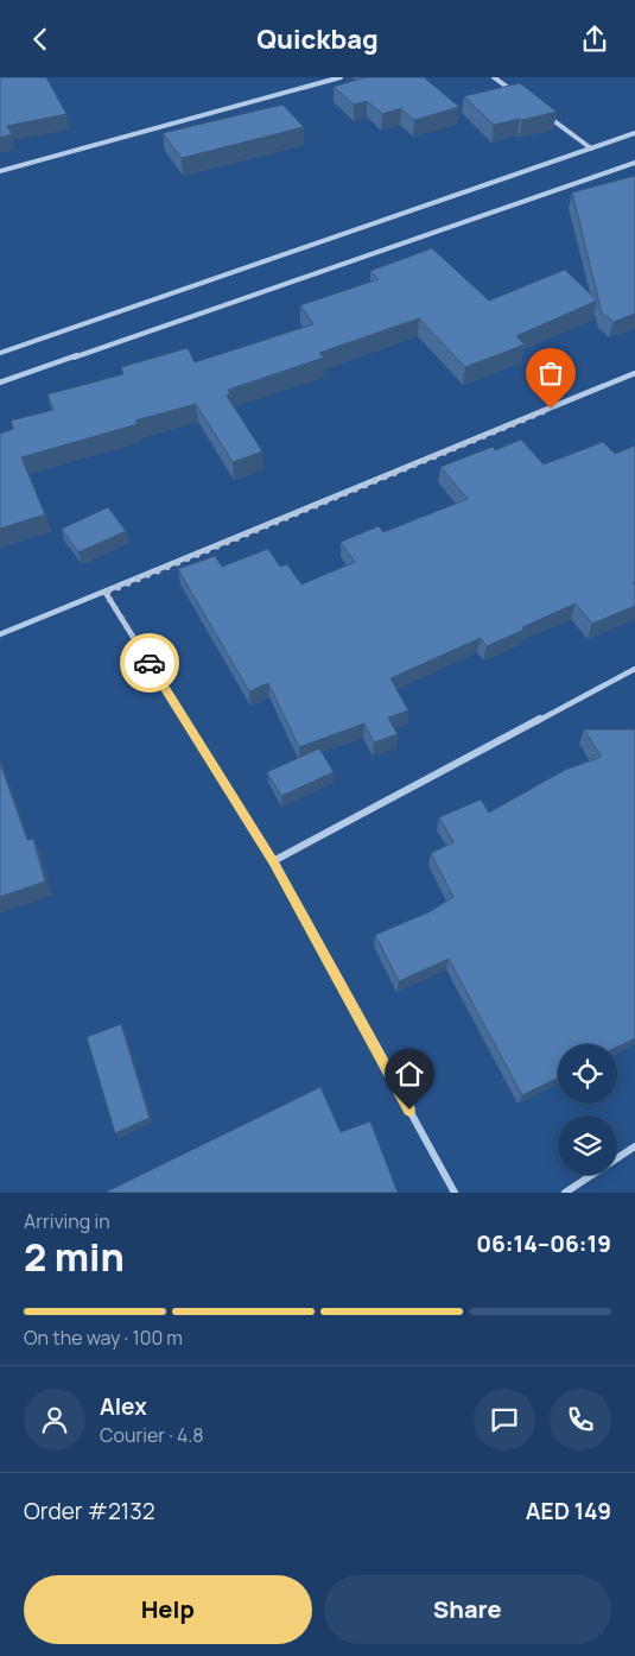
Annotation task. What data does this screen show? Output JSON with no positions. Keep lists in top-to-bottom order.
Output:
{
  "page": {
    "header": "Quickbag",
    "heading": ["2 min", "Arriving in", "06:14–06:19"],
    "panel": [
      "Alex",
      "Courier · 4.8",
      "Order #2132",
      "AED 149"
    ],
    "bar": "On the way · 100 m",
    "buttons": ["Help", "Share"]
  }
}
